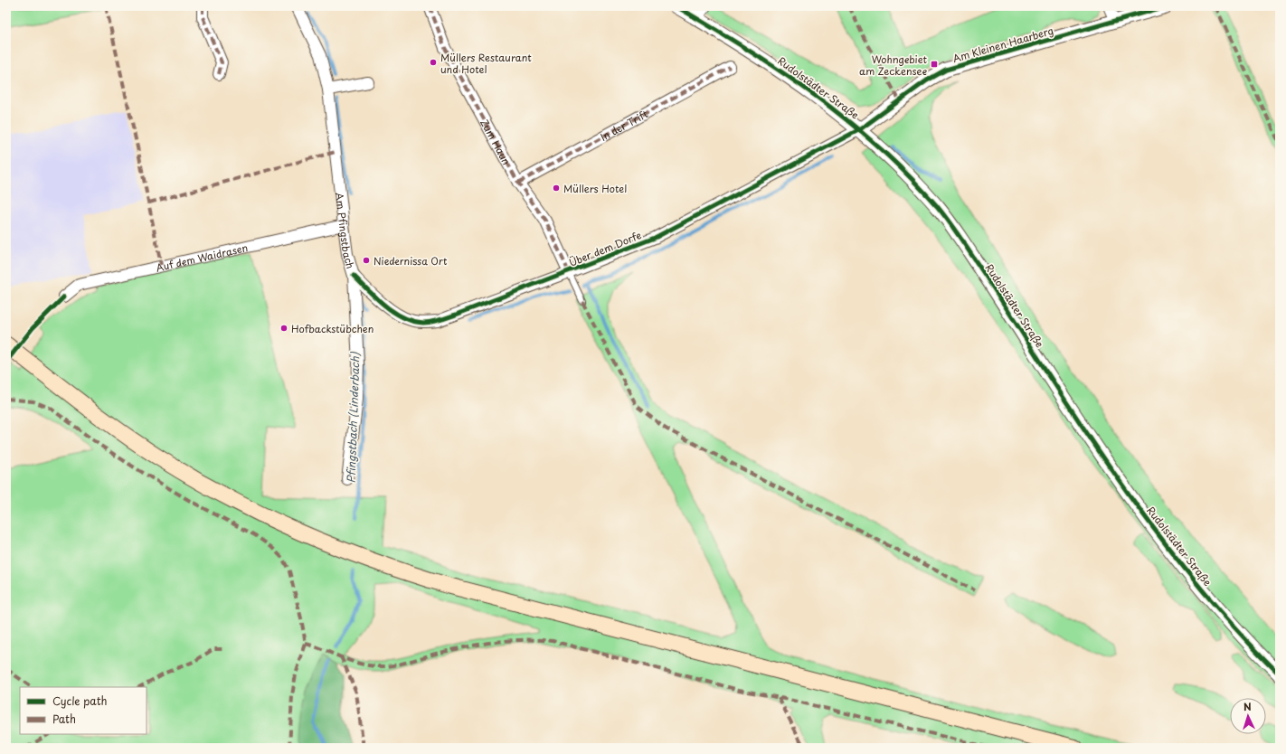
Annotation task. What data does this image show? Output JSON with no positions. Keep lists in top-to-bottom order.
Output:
{
  "streets": {
    "street": [
      "Am Kleinen Haarberg",
      "Rudolstädter Straße",
      "In der Trift",
      "Zum Haun",
      "Am Pfingstbach",
      "Über dem Dorfe",
      "Auf dem Waidrasen"
    ]
  },
  "crossings": [
    ["Am Kleinen Haarberg", "Rudolstädter Straße"],
    ["Am Kleinen Haarberg", "Über dem Dorfe"],
    ["Rudolstädter Straße", "Über dem Dorfe"],
    ["In der Trift", "Zum Haun"],
    ["Zum Haun", "Über dem Dorfe"],
    ["Am Pfingstbach", "Über dem Dorfe"],
    ["Am Pfingstbach", "Auf dem Waidrasen"]
  ],
  "water": ["Pfingstbach (Linderbach)"],
  "places": {
    "other": [
      "Müllers Restaurant und Hotel",
      "Müllers Hotel",
      "Niedernissa Ort",
      "Hofbackstübchen"
    ],
    "transit": ["Wohngebiet am Zeckensee"]
  },
  "legend": ["Cycle path", "Path"],
  "north": "top"
}
